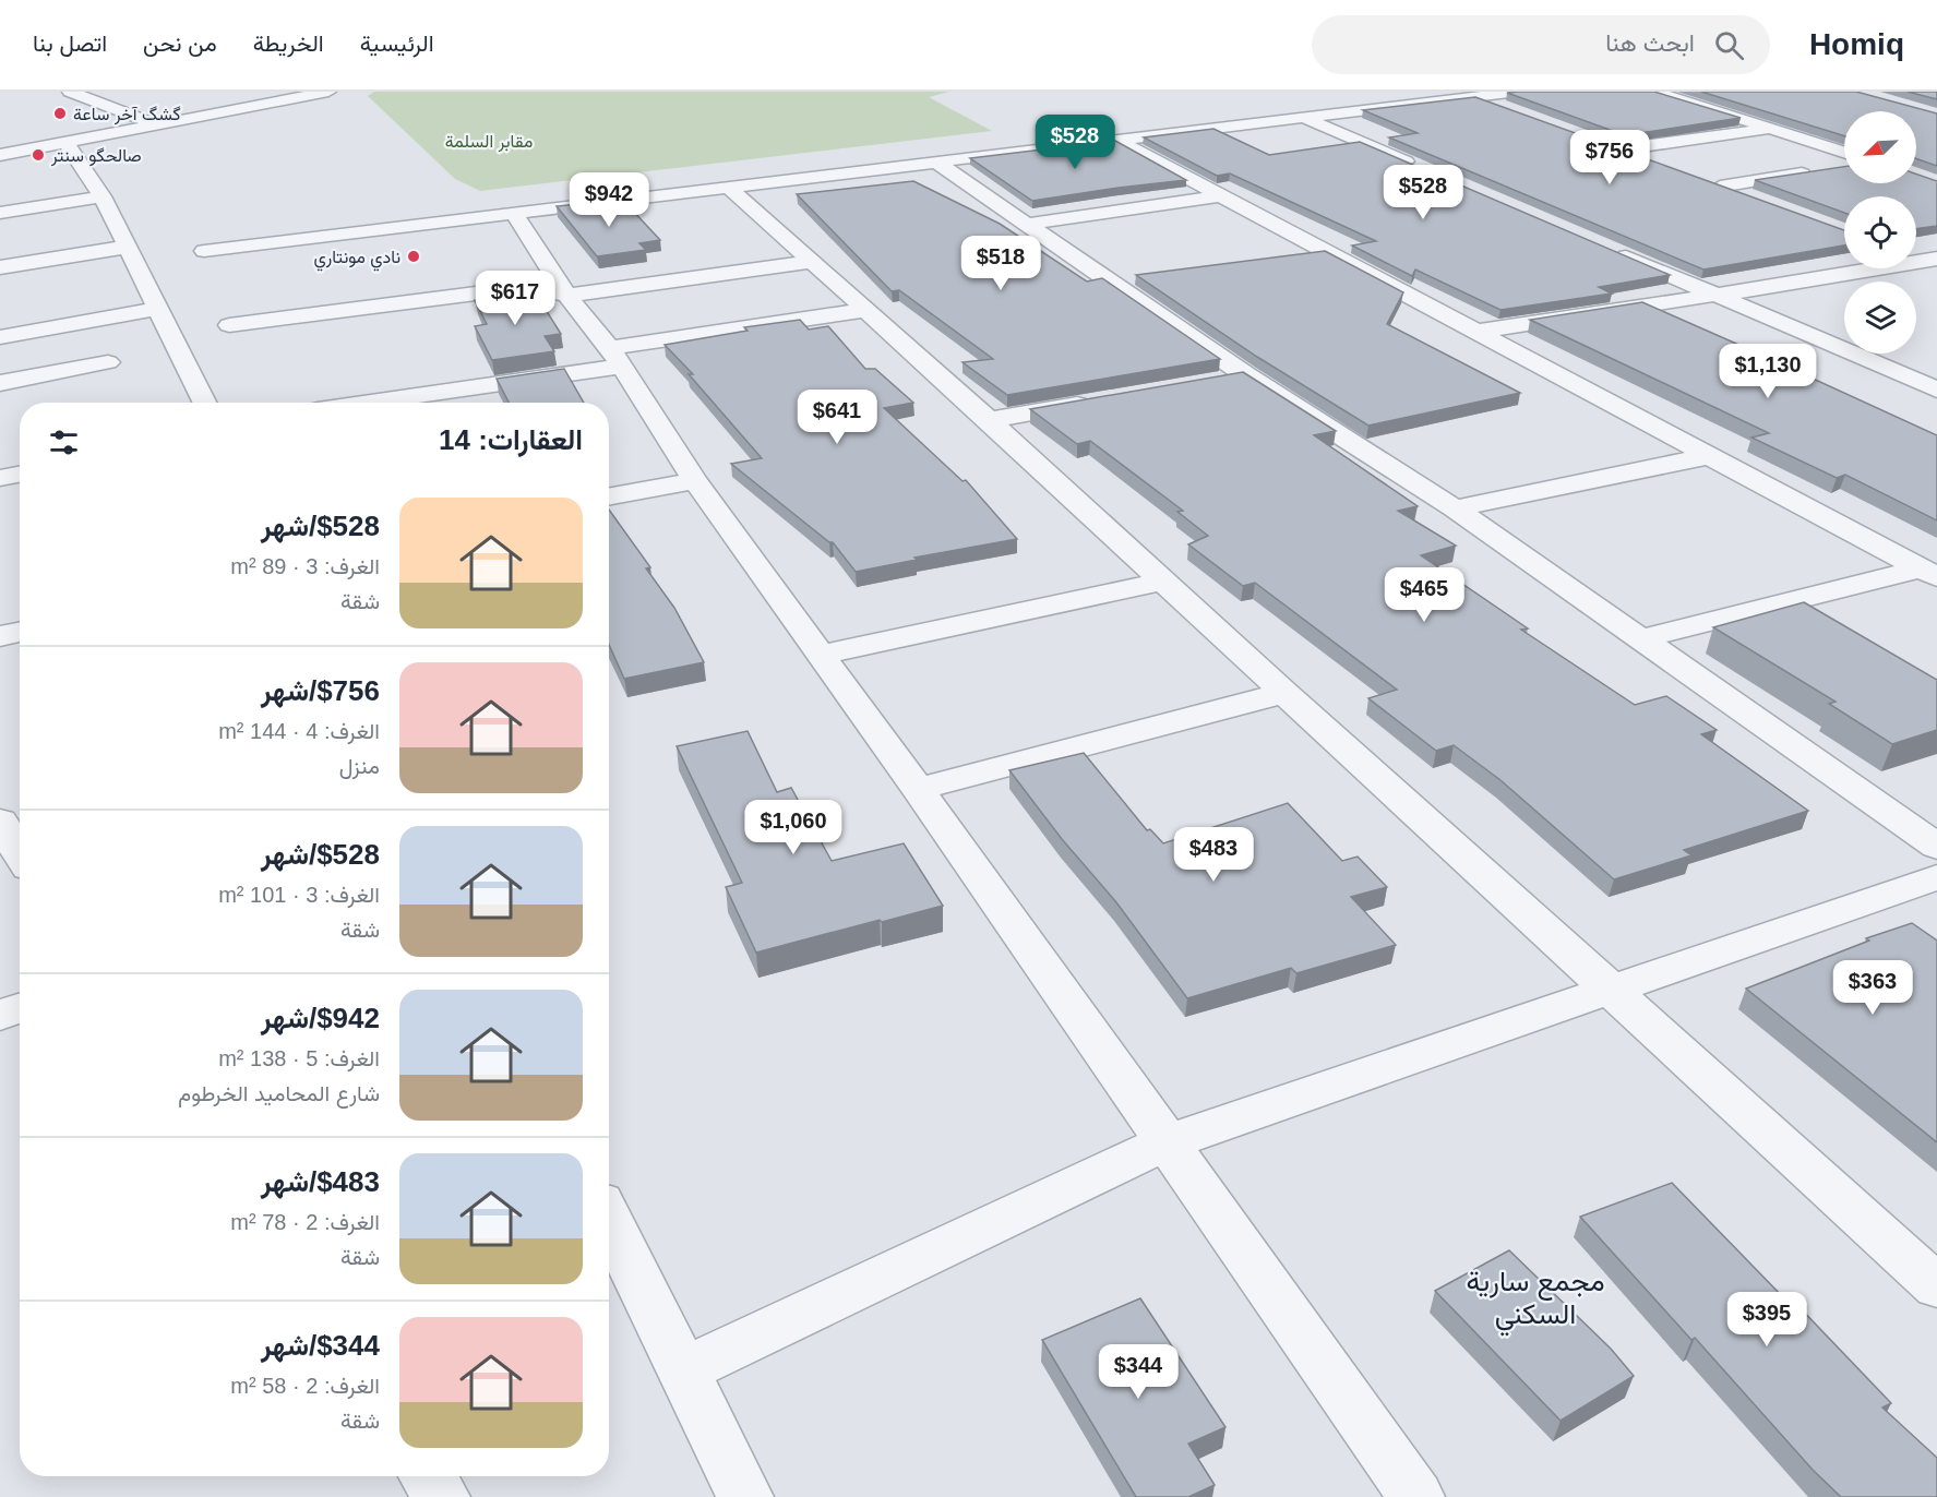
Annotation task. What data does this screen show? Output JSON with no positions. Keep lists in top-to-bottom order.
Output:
{
  "districts": ["مجمع سارية السكني"],
  "parks": ["مقابر السلمة"],
  "places": ["گشگ آخر ساعة", "صالحگو سنتر", "نادي مونتاري"],
  "north": "bottom left",
  "page": {
    "header": "Homiq",
    "search": "ابحث هنا",
    "nav": [
      "الرئيسية",
      "الخريطة",
      "من نحن",
      "اتصل بنا"
    ],
    "price": [
      "$528",
      "$756",
      "$528",
      "$942",
      "$518",
      "$617",
      "$1,130",
      "$641",
      "$465",
      "$1,060",
      "$483",
      "$363",
      "$395",
      "$344"
    ],
    "heading": "العقارات: 14",
    "list": [
      {
        "name": "$528/شهر",
        "note": "الغرف: 3 · 89 m² · شقة"
      },
      {
        "name": "$756/شهر",
        "note": "الغرف: 4 · 144 m² · منزل"
      },
      {
        "name": "$528/شهر",
        "note": "الغرف: 3 · 101 m² · شقة"
      },
      {
        "name": "$942/شهر",
        "note": "الغرف: 5 · 138 m² · شارع المحاميد الخرطوم"
      },
      {
        "name": "$483/شهر",
        "note": "الغرف: 2 · 78 m² · شقة"
      },
      {
        "name": "$344/شهر",
        "note": "الغرف: 2 · 58 m² · شقة"
      }
    ]
  }
}
